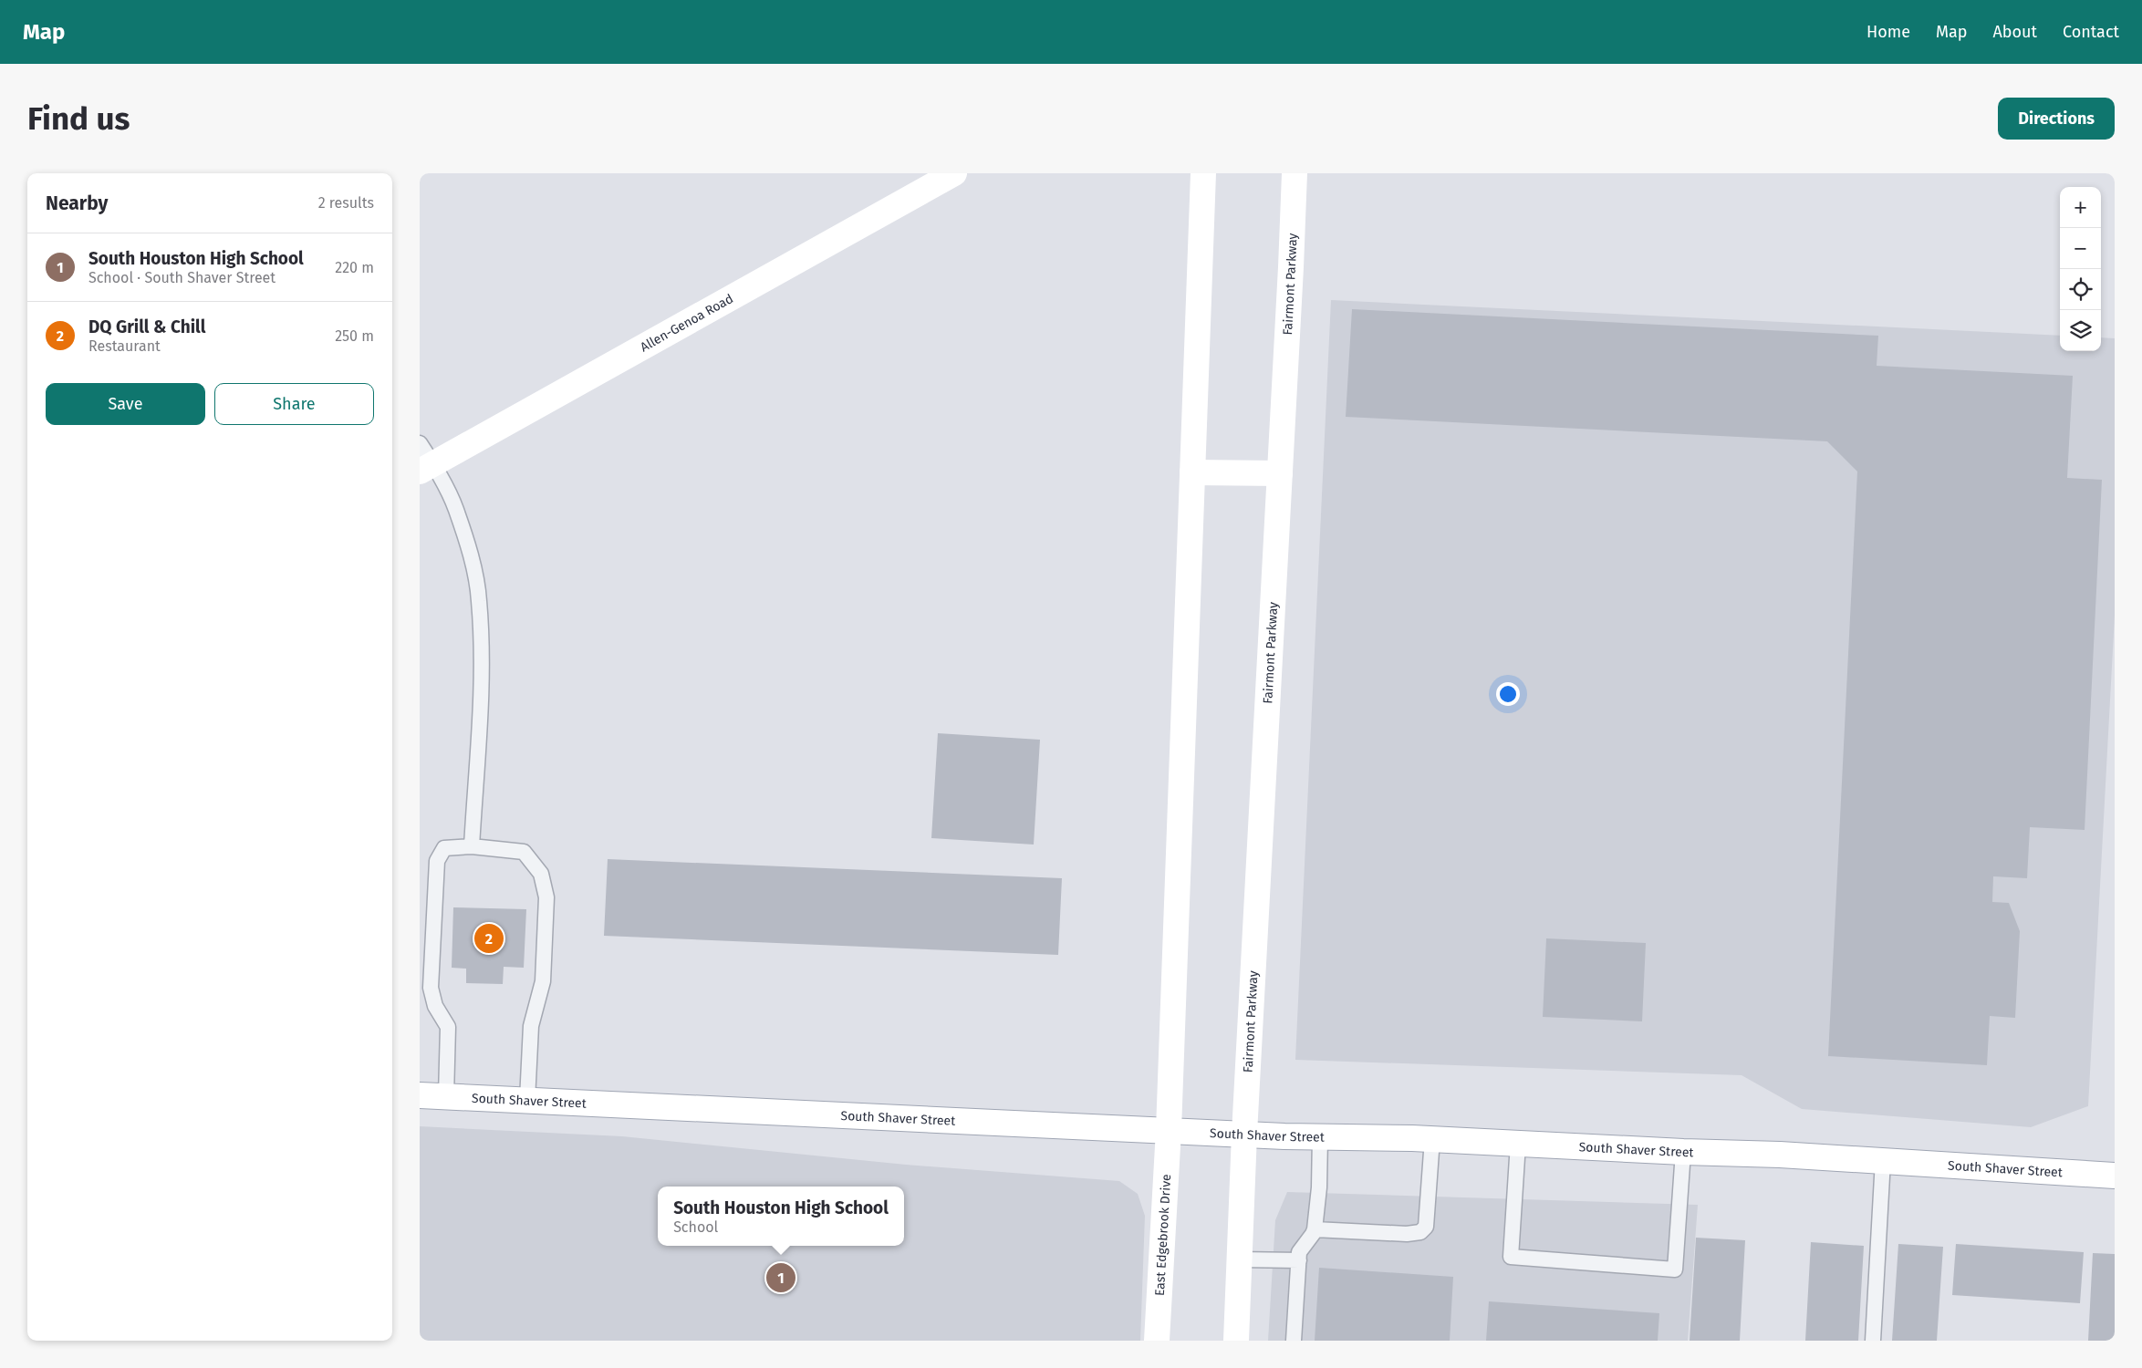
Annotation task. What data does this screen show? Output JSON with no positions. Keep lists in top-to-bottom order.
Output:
{
  "streets": {
    "main road": [
      "Fairmont Parkway",
      "Allen-Genoa Road",
      "South Shaver Street",
      "East Edgebrook Drive"
    ]
  },
  "crossings": [
    ["Fairmont Parkway", "South Shaver Street"],
    ["South Shaver Street", "East Edgebrook Drive"]
  ],
  "page": {
    "header": "Map",
    "nav": [
      "Home",
      "Map",
      "About",
      "Contact"
    ],
    "buttons": [
      "Directions",
      ["Save", "Share"]
    ],
    "title": "Find us",
    "heading": ["Nearby", "2 results"],
    "map_buttons": ["+", "−"],
    "list": [
      {
        "mark": "1",
        "name": "South Houston High School",
        "note": "School · South Shaver Street",
        "value": "220 m"
      },
      {
        "mark": "2",
        "name": "DQ Grill & Chill",
        "note": "Restaurant",
        "value": "250 m"
      }
    ],
    "pins": ["2", "1"],
    "popup": ["South Houston High School", "School"]
  }
}
